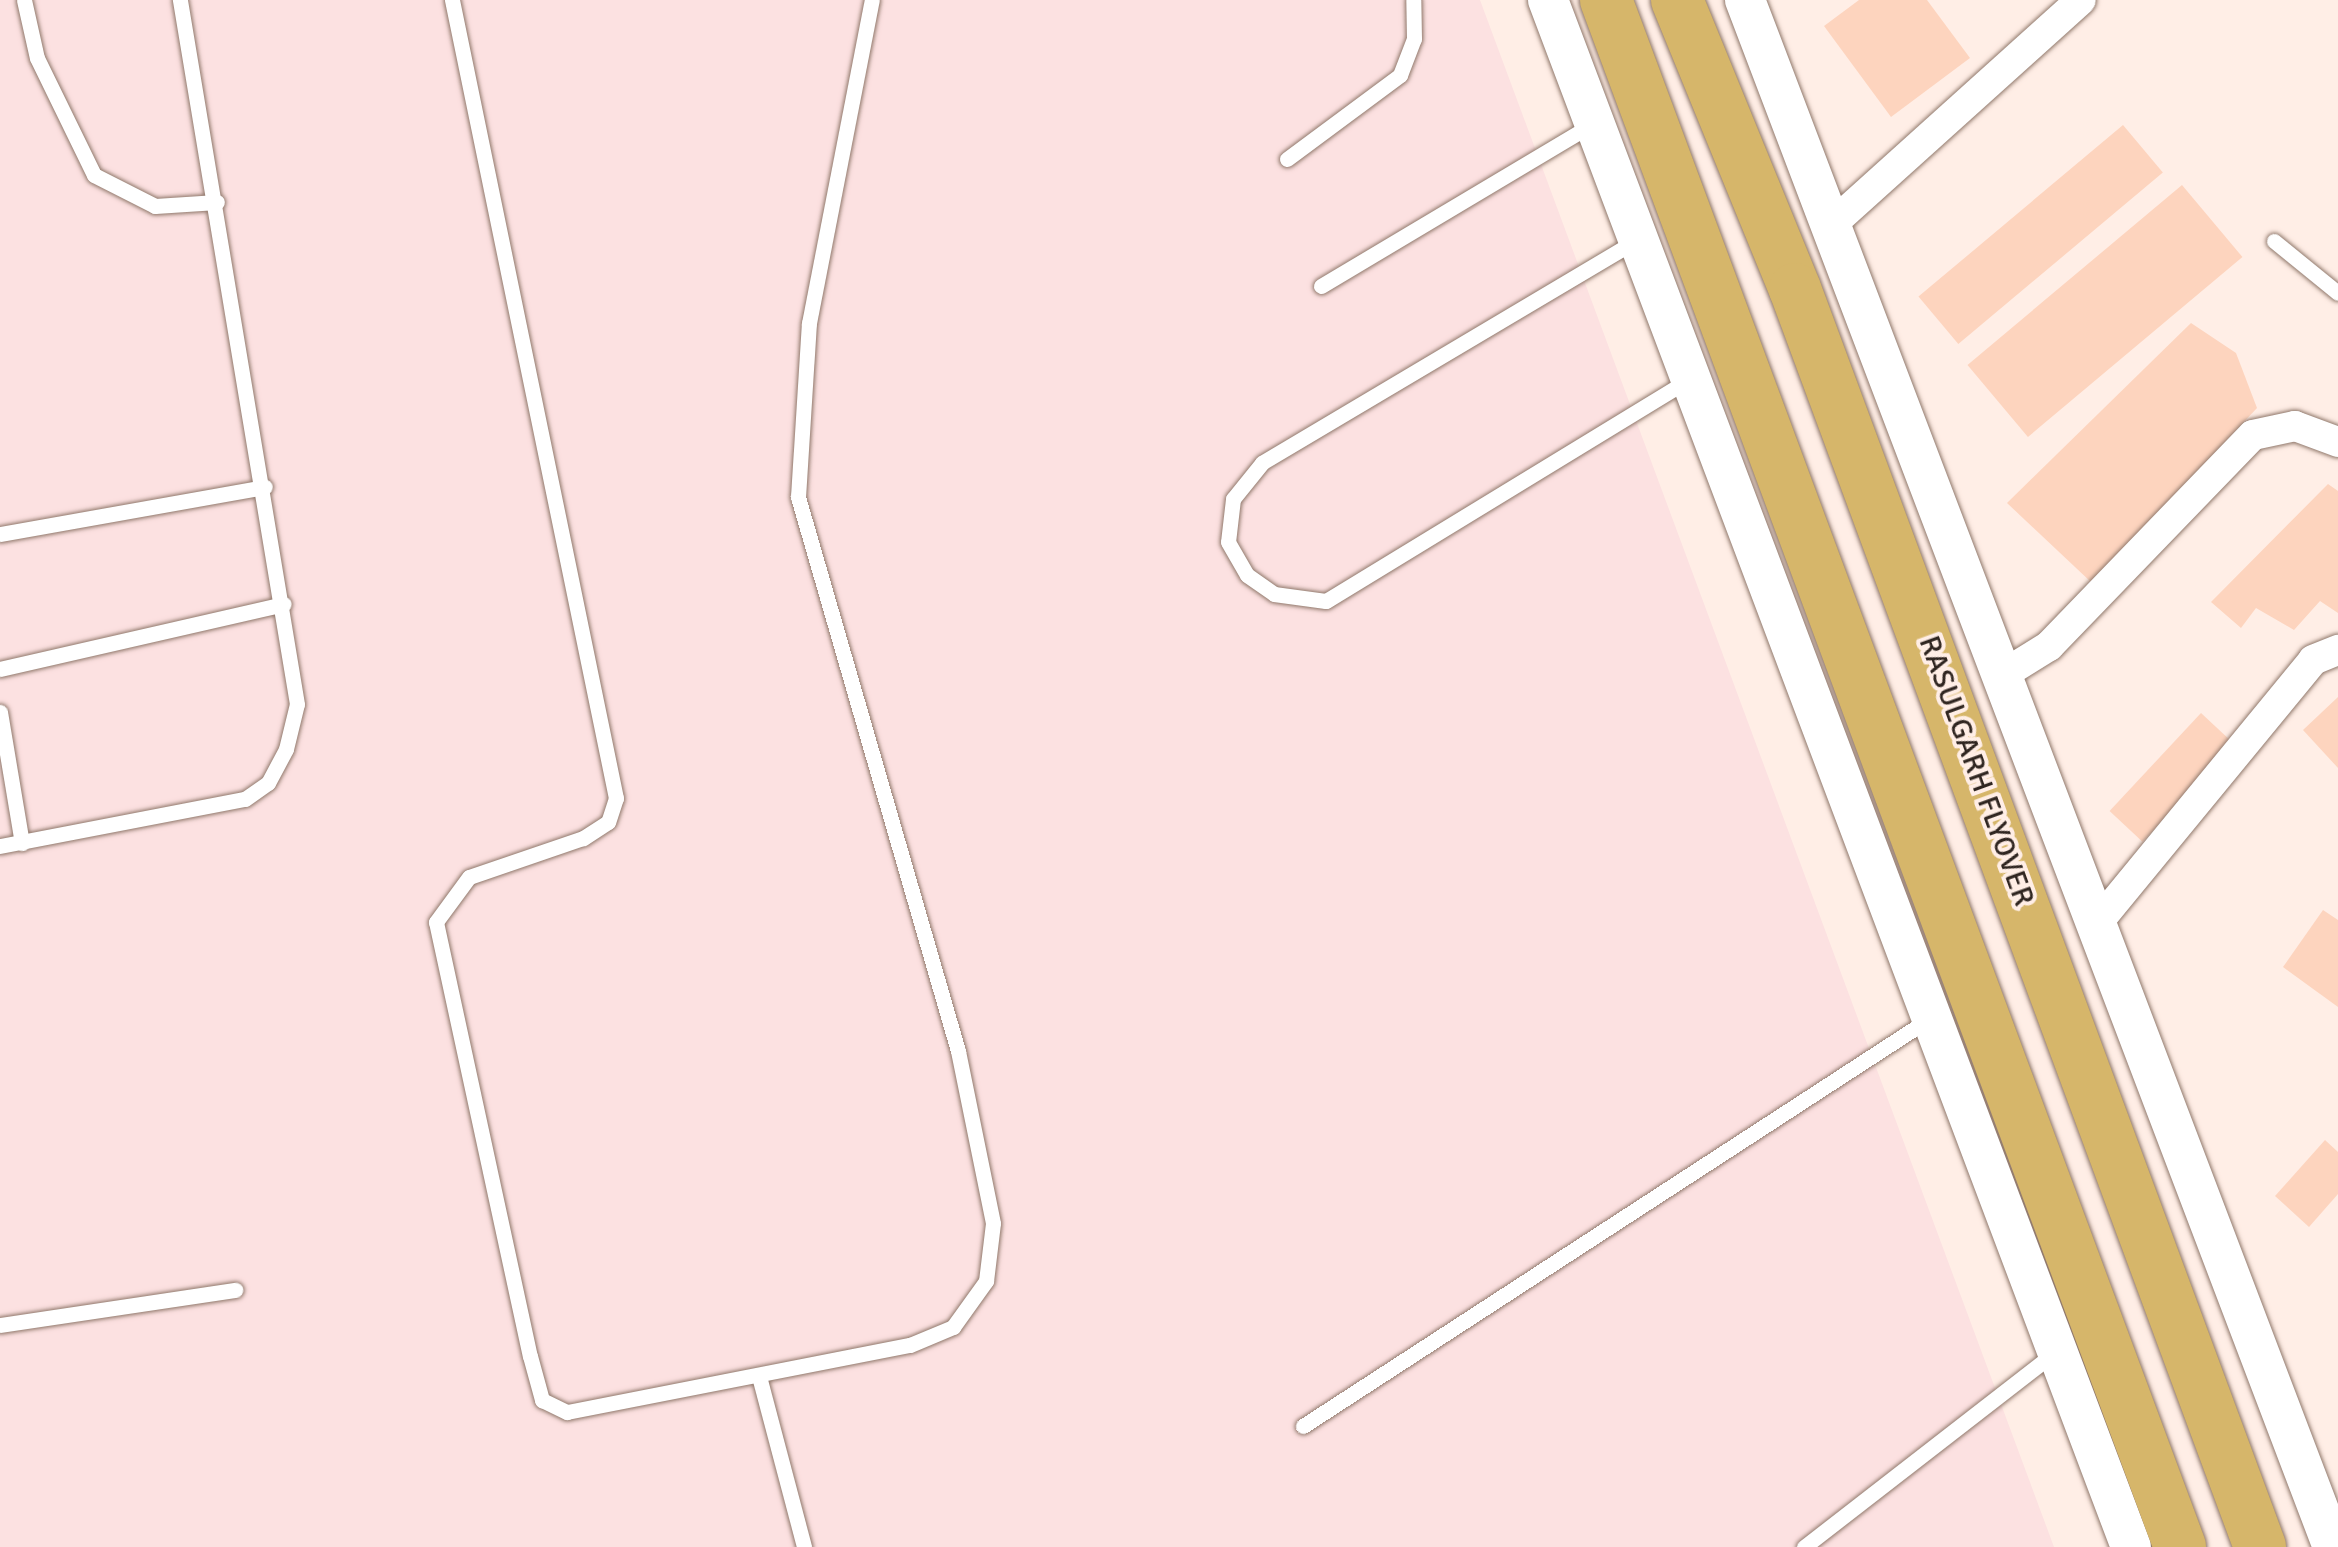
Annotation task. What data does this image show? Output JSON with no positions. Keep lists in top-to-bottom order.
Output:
{
  "streets": {
    "highway": ["RASULGARH FLYOVER"]
  }
}
